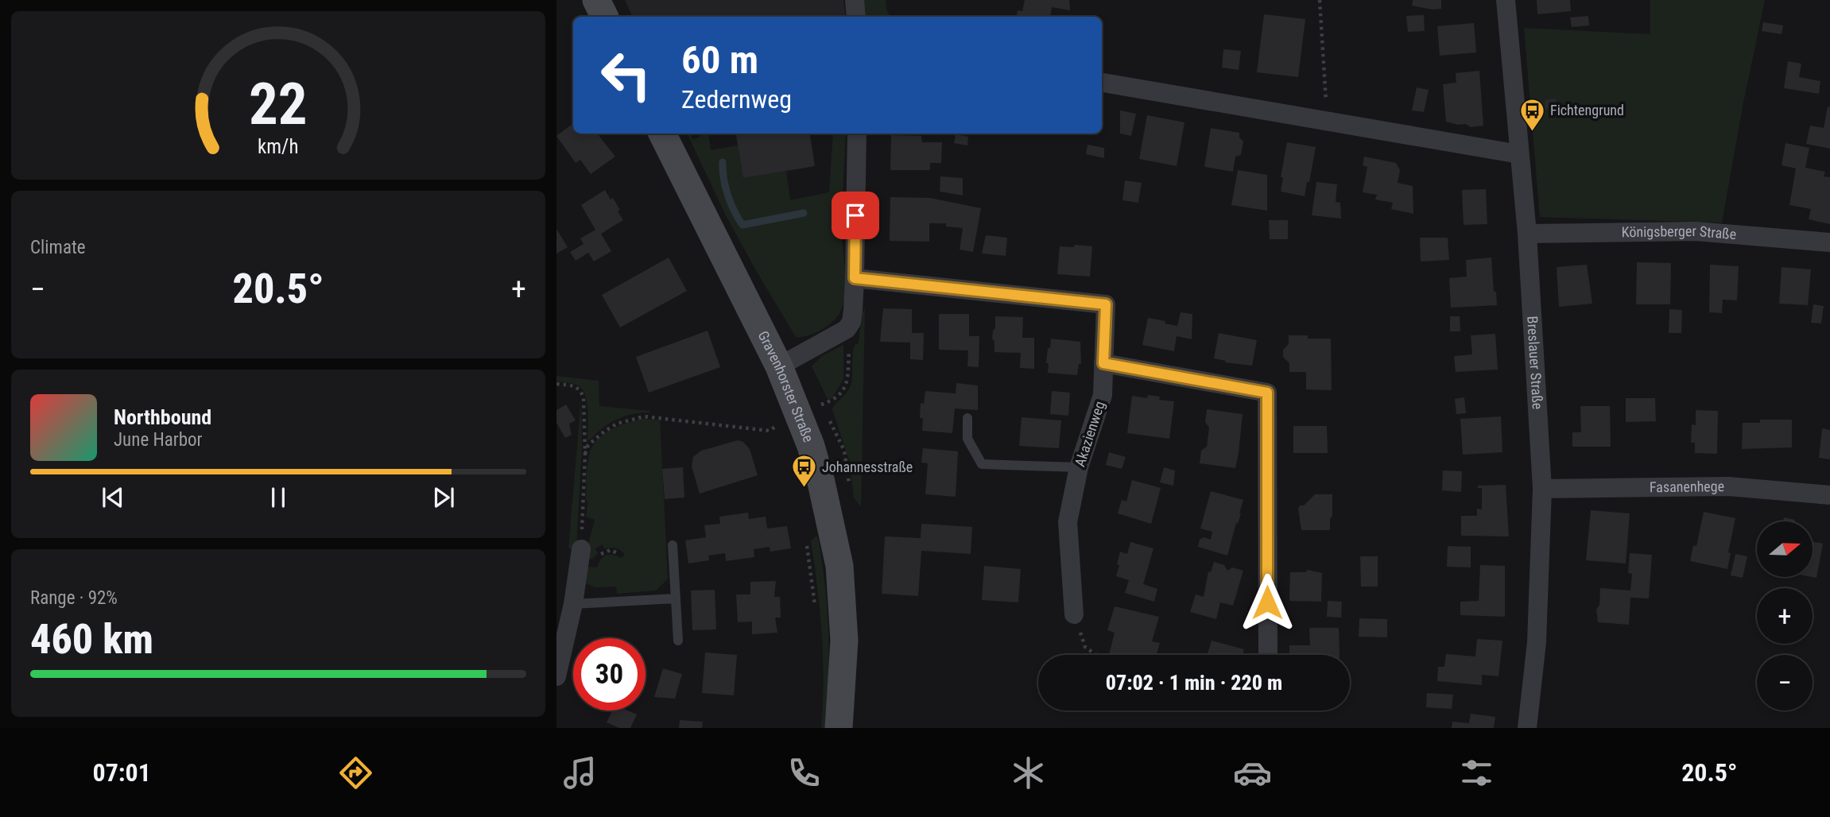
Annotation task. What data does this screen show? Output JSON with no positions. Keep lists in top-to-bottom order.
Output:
{
  "streets": {
    "main road": ["Gravenhorster Straße"],
    "street": [
      "Königsberger Straße",
      "Breslauer Straße",
      "Akazienweg",
      "Fasanenhege"
    ]
  },
  "crossings": [
    ["Königsberger Straße", "Breslauer Straße"],
    ["Breslauer Straße", "Fasanenhege"]
  ],
  "places": {
    "bus stop": ["Fichtengrund", "Johannesstraße"]
  },
  "north": "right",
  "page": {
    "turn": ["60 m", "Zedernweg"],
    "tile": [
      "Climate",
      ["Range · 92%", "460 km"]
    ],
    "heat": ["−", "20.5°", "+"],
    "song": ["Northbound", "June Harbor"],
    "map_buttons": ["+", "−"],
    "limit": "30",
    "trip": "07:02 · 1 min · 220 m",
    "tabs": ["07:01", "20.5°"],
    "gauge": ["22", "km/h"]
  }
}
